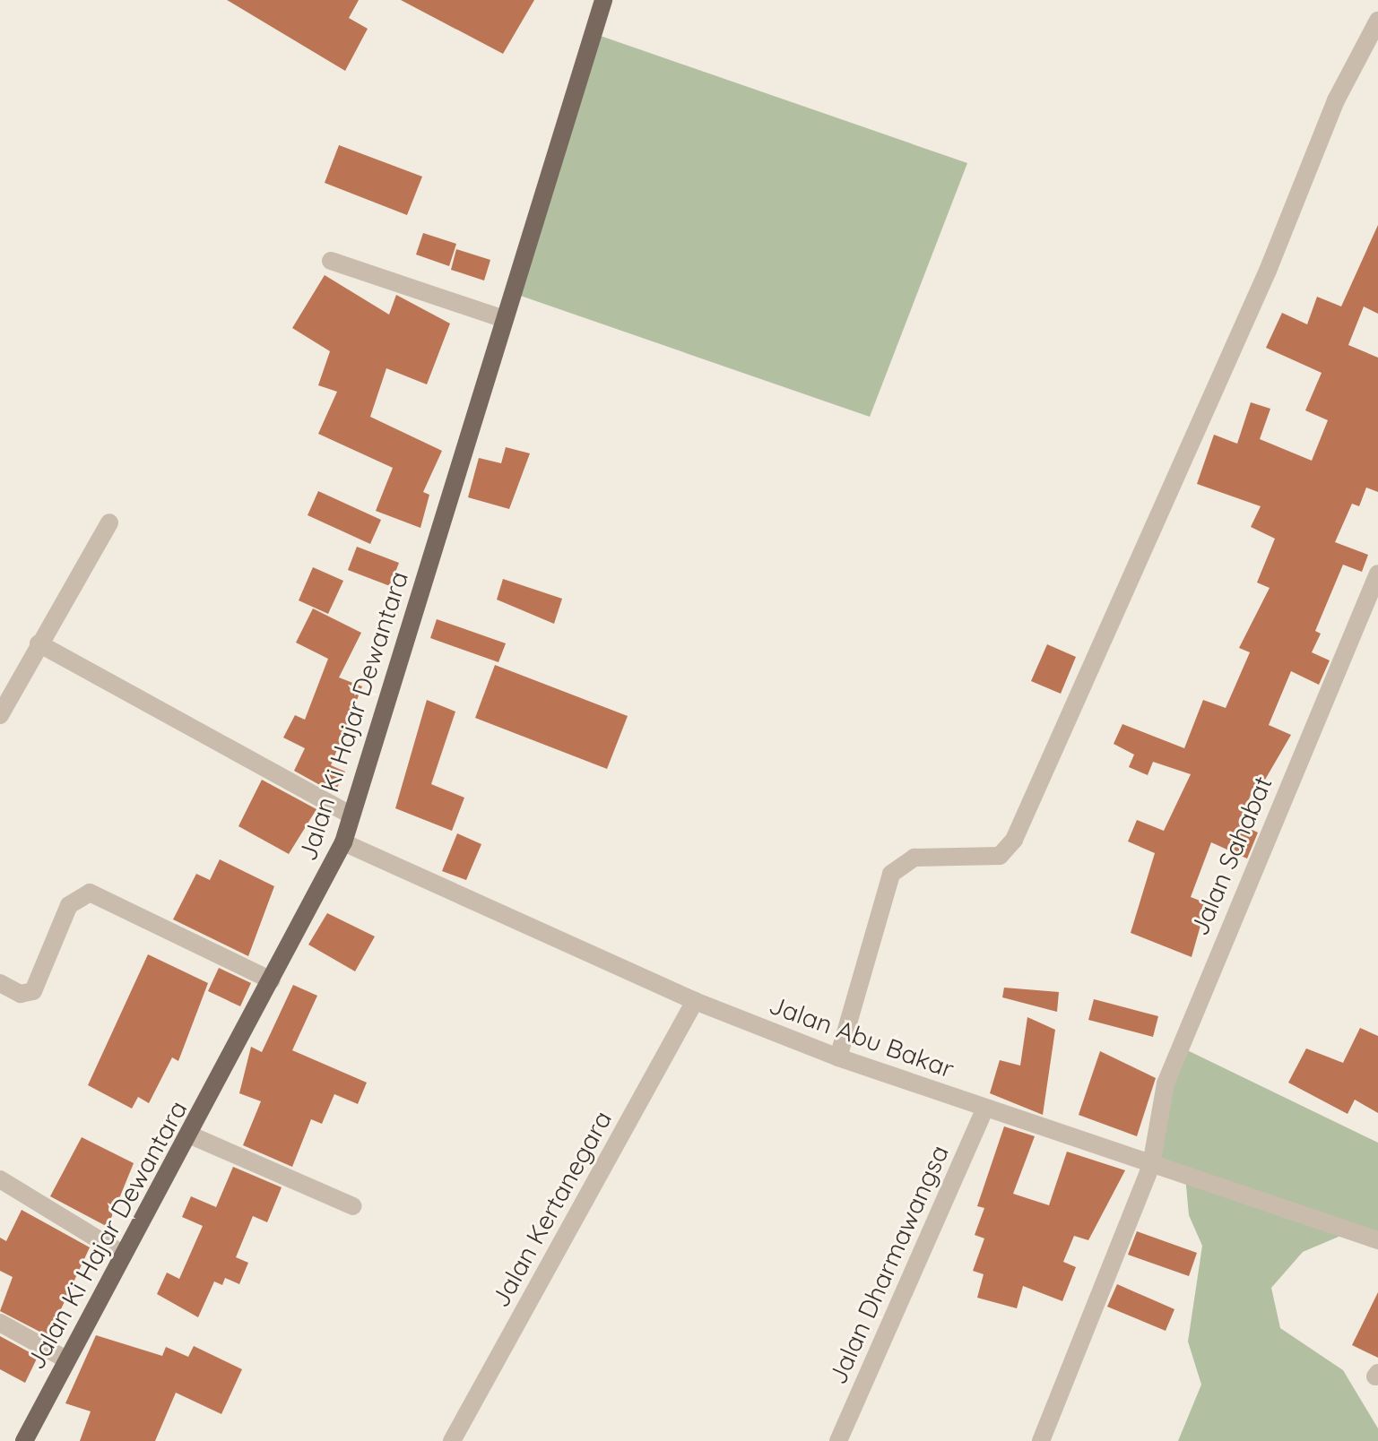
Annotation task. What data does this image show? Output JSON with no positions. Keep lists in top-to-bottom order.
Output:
{
  "streets": {
    "main road": ["Jalan Ki Hajar Dewantara"],
    "street": [
      "Jalan Sahabat",
      "Jalan Abu Bakar",
      "Jalan Kertanegara",
      "Jalan Dharmawangsa"
    ]
  },
  "crossings": [
    ["Jalan Ki Hajar Dewantara", "Jalan Abu Bakar"],
    ["Jalan Sahabat", "Jalan Abu Bakar"],
    ["Jalan Abu Bakar", "Jalan Kertanegara"],
    ["Jalan Abu Bakar", "Jalan Dharmawangsa"]
  ]
}
